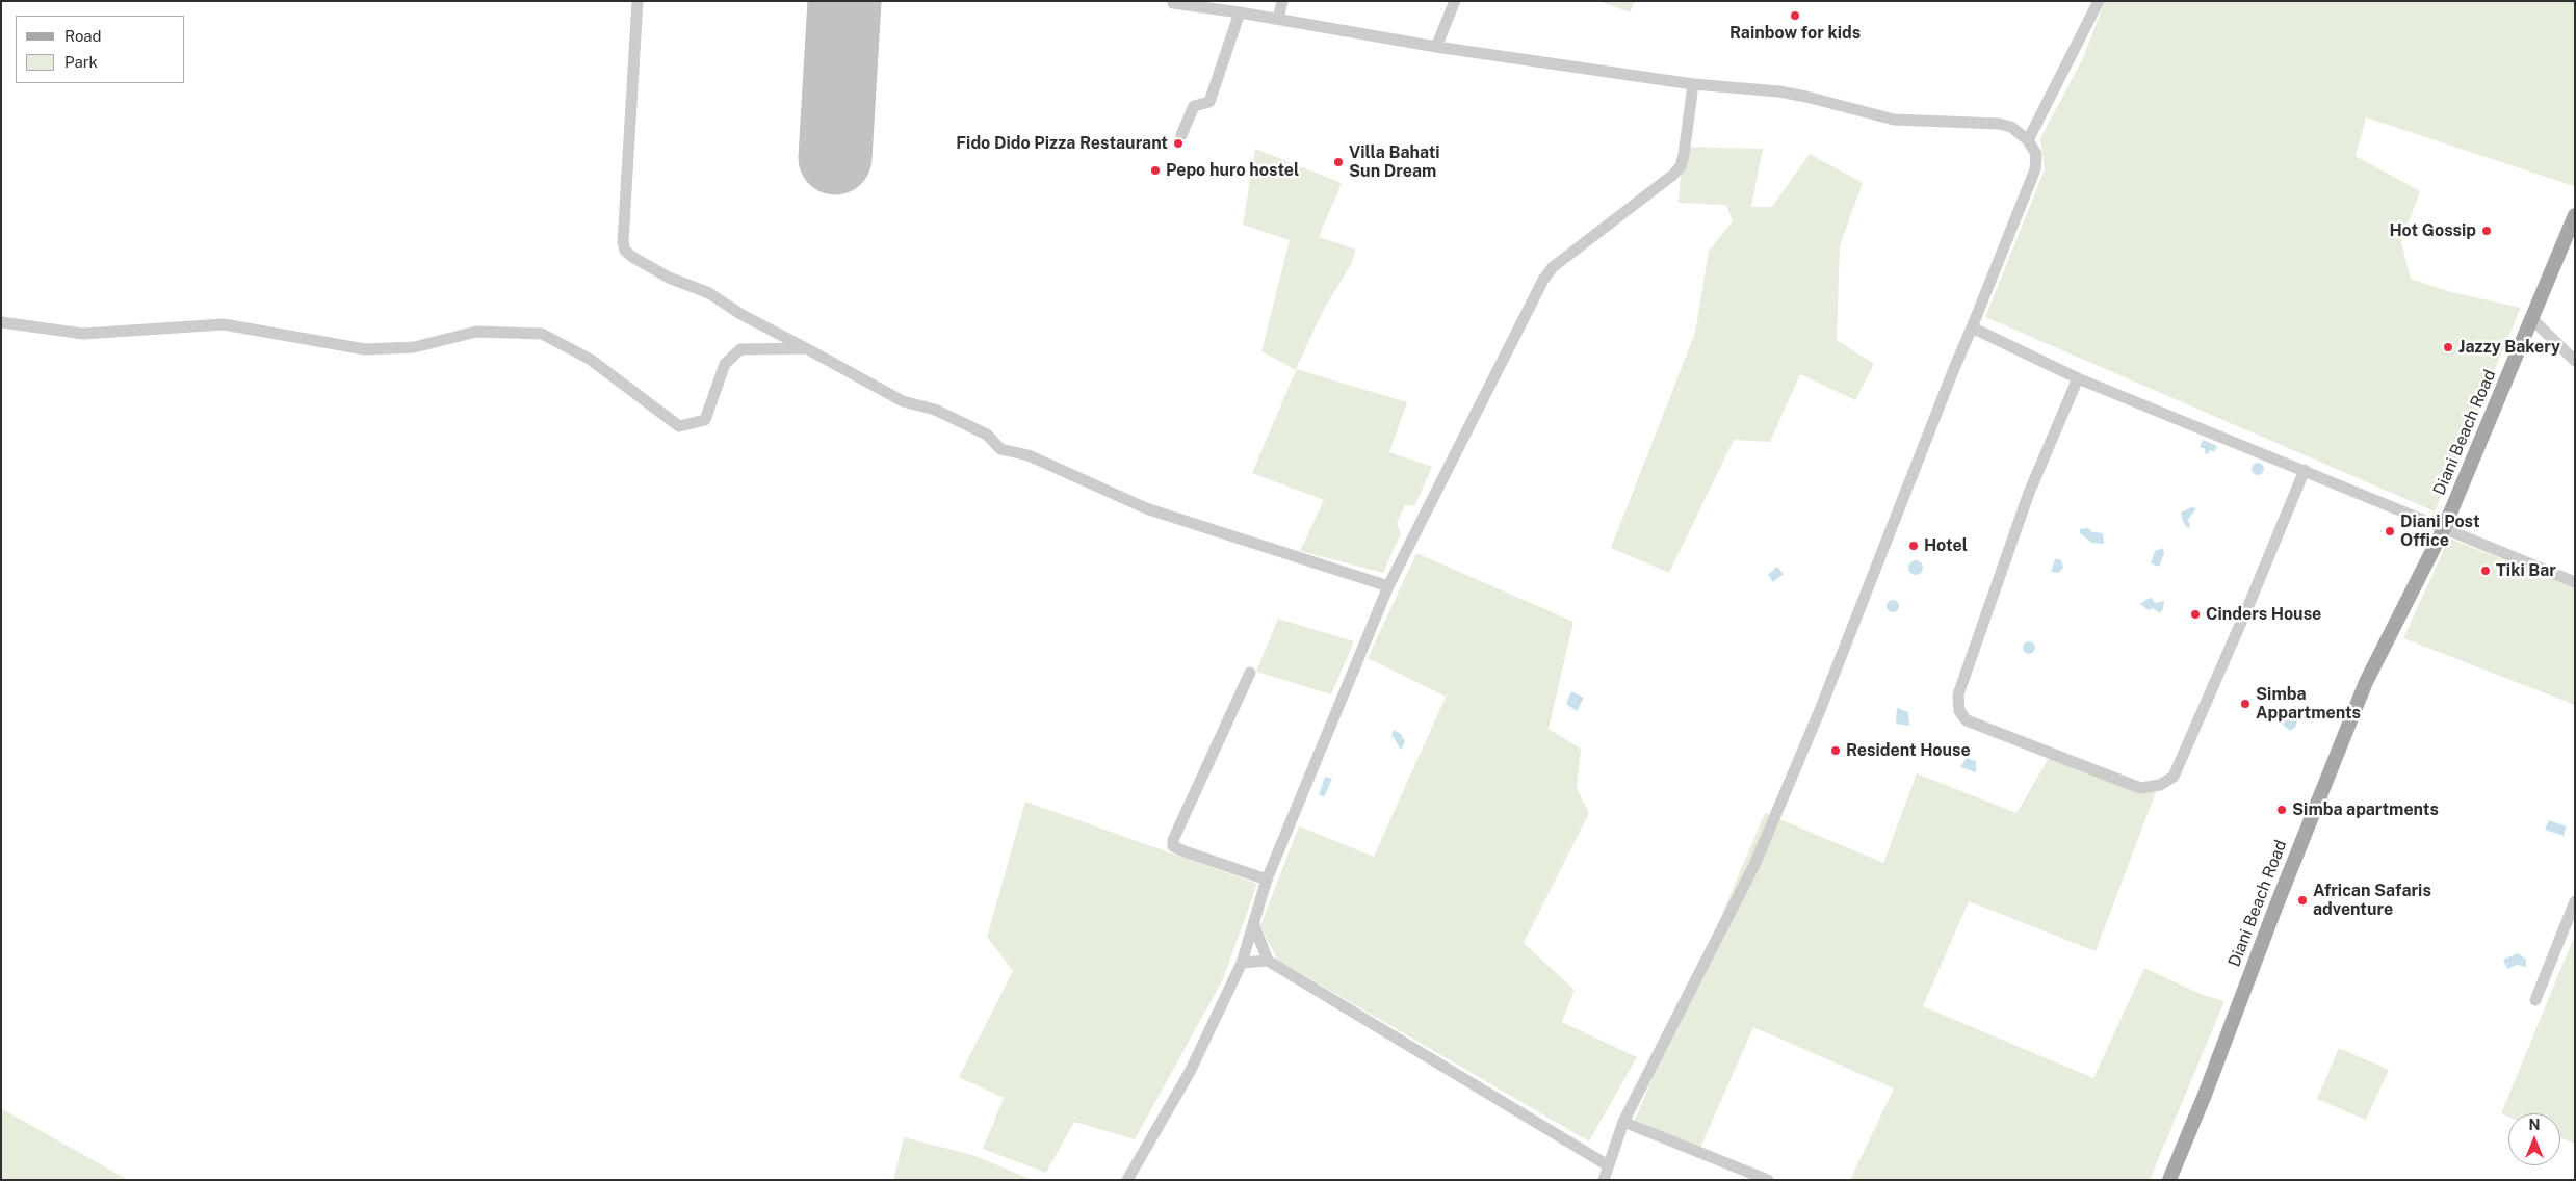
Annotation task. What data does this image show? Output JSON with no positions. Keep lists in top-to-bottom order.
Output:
{
  "streets": {
    "main road": ["Diani Beach Road"]
  },
  "places": [
    "Rainbow for kids",
    "Fido Dido Pizza Restaurant",
    "Villa Bahati Sun Dream",
    "Pepo huro hostel",
    "Hot Gossip",
    "Jazzy Bakery",
    "Diani Post Office",
    "Hotel",
    "Tiki Bar",
    "Cinders House",
    "Simba Appartments",
    "Resident House",
    "Simba apartments",
    "African Safaris adventure"
  ],
  "legend": ["Road", "Park"],
  "north": "top"
}
